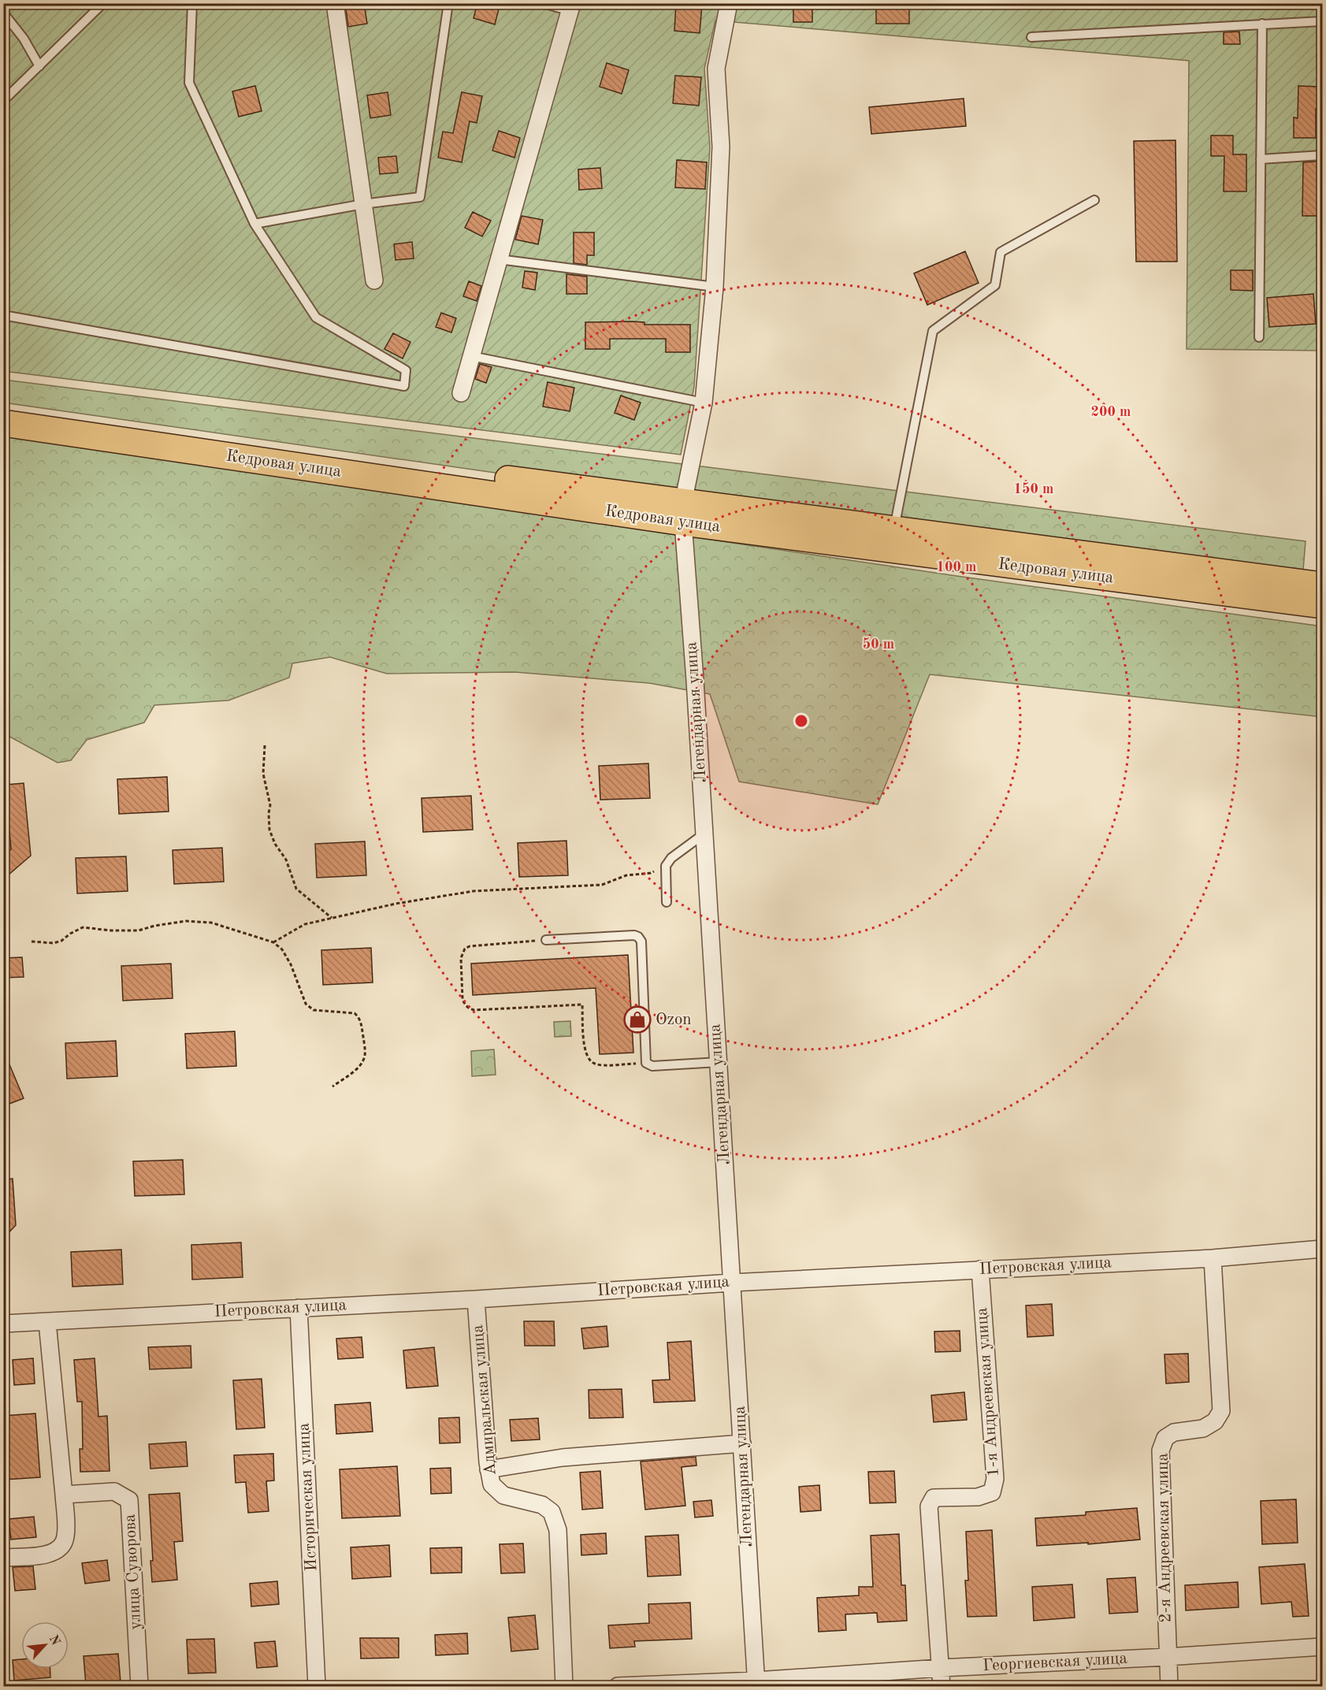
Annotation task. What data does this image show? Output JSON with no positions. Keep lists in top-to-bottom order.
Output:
{
  "streets": {
    "main road": ["Кедровая улица"],
    "street": [
      "Легендарная улица",
      "Петровская улица",
      "1-я Андреевская улица",
      "Адмиральская улица",
      "Историческая улица",
      "2-я Андреевская улица",
      "улица Суворова",
      "Георгиевская улица"
    ]
  },
  "crossings": [
    ["Кедровая улица", "Легендарная улица"],
    ["Легендарная улица", "Петровская улица"],
    ["Легендарная улица", "Георгиевская улица"],
    ["Петровская улица", "1-я Андреевская улица"],
    ["Петровская улица", "Адмиральская улица"],
    ["Петровская улица", "Историческая улица"],
    ["Петровская улица", "2-я Андреевская улица"],
    ["1-я Андреевская улица", "Георгиевская улица"],
    ["2-я Андреевская улица", "Георгиевская улица"]
  ],
  "places": {
    "shop": ["Ozon"]
  },
  "north": "top right",
  "rings": [
    "200 m",
    "150 m",
    "100 m",
    "50 m"
  ]
}
